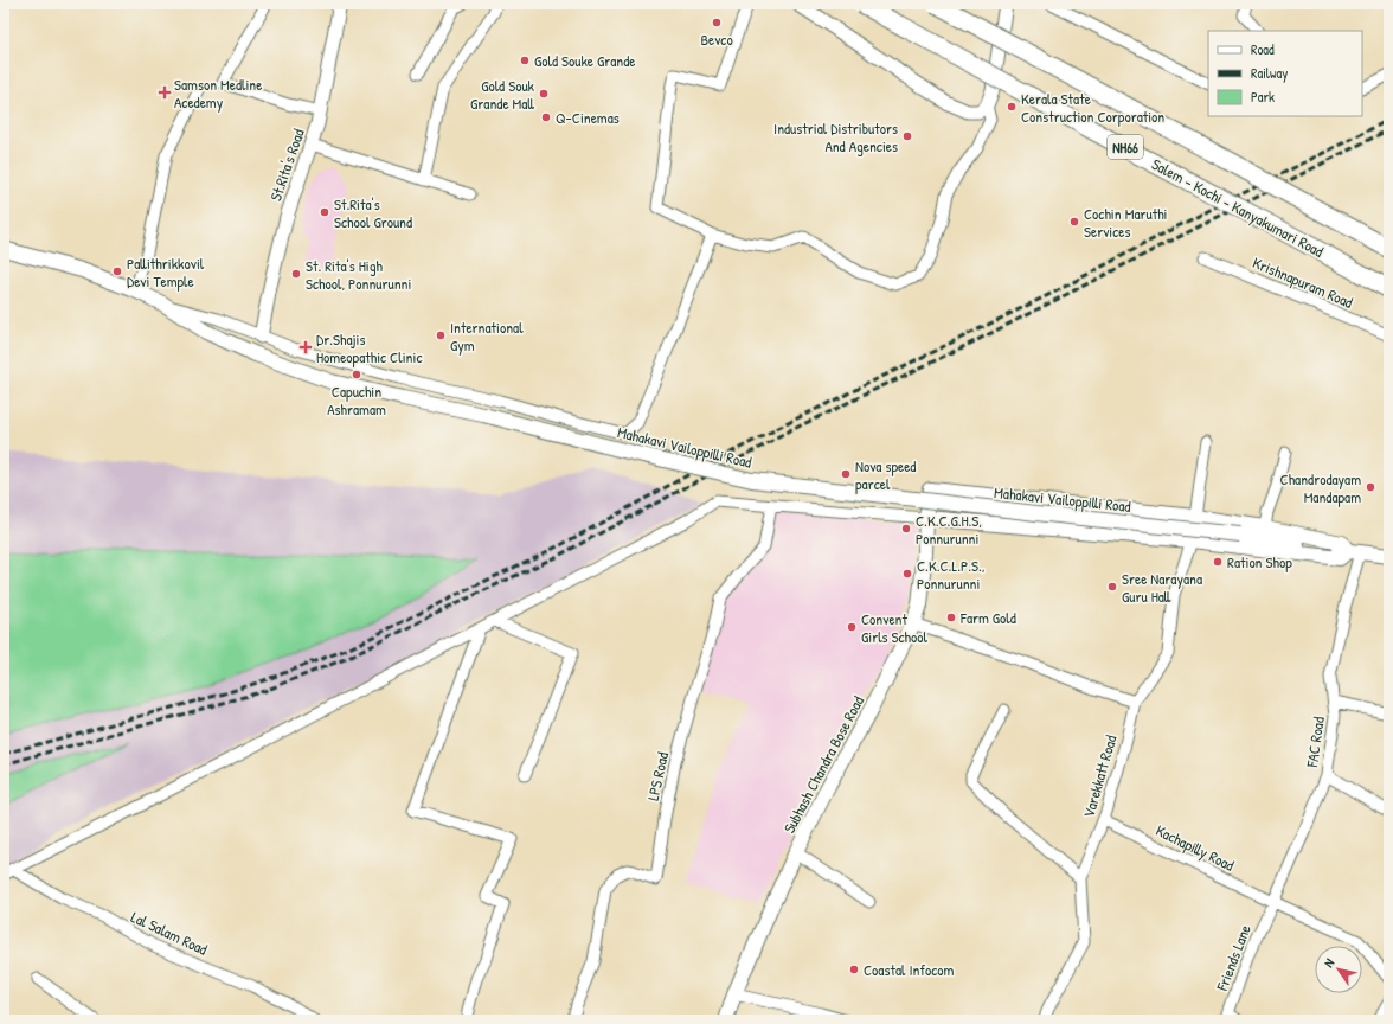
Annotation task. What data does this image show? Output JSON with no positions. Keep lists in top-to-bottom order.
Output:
{
  "streets": {
    "highway": ["NH66", "Salem - Kochi - Kanyakumari Road"],
    "main road": ["Mahakavi Vailoppilli Road", "Subhash Chandra Bose Road"],
    "street": [
      "St.Rita's Road",
      "Krishnapuram Road",
      "FAC Road",
      "LPS Road",
      "Varekkatt Road",
      "Kachapilly Road",
      "Lal Salam Road",
      "Friends Lane"
    ]
  },
  "crossings": [
    ["Mahakavi Vailoppilli Road", "FAC Road"],
    ["FAC Road", "Kachapilly Road"],
    ["FAC Road", "Friends Lane"],
    ["Varekkatt Road", "Kachapilly Road"],
    ["Kachapilly Road", "Friends Lane"]
  ],
  "places": {
    "other": [
      "Bevco",
      "Gold Souke Grande",
      "Gold Souk Grande Mall",
      "Kerala State Construction Corporation",
      "Q-Cinemas",
      "Industrial Distributors And Agencies",
      "St.Rita's School Ground",
      "Cochin Maruthi Services",
      "Pallithrikkovil Devi Temple",
      "St. Rita's High School, Ponnurunni",
      "International Gym",
      "Capuchin Ashramam",
      "Nova speed parcel",
      "Chandrodayam Mandapam",
      "C.K.C.G.H.S, Ponnurunni",
      "Ration Shop",
      "C.K.C.L.P.S., Ponnurunni",
      "Sree Narayana Guru Hall",
      "Farm Gold",
      "Convent Girls School",
      "Coastal Infocom"
    ],
    "health": ["Samson Medline Acedemy", "Dr.Shajis Homeopathic Clinic"]
  },
  "legend": ["Road", "Railway", "Park"],
  "north": "top left"
}
